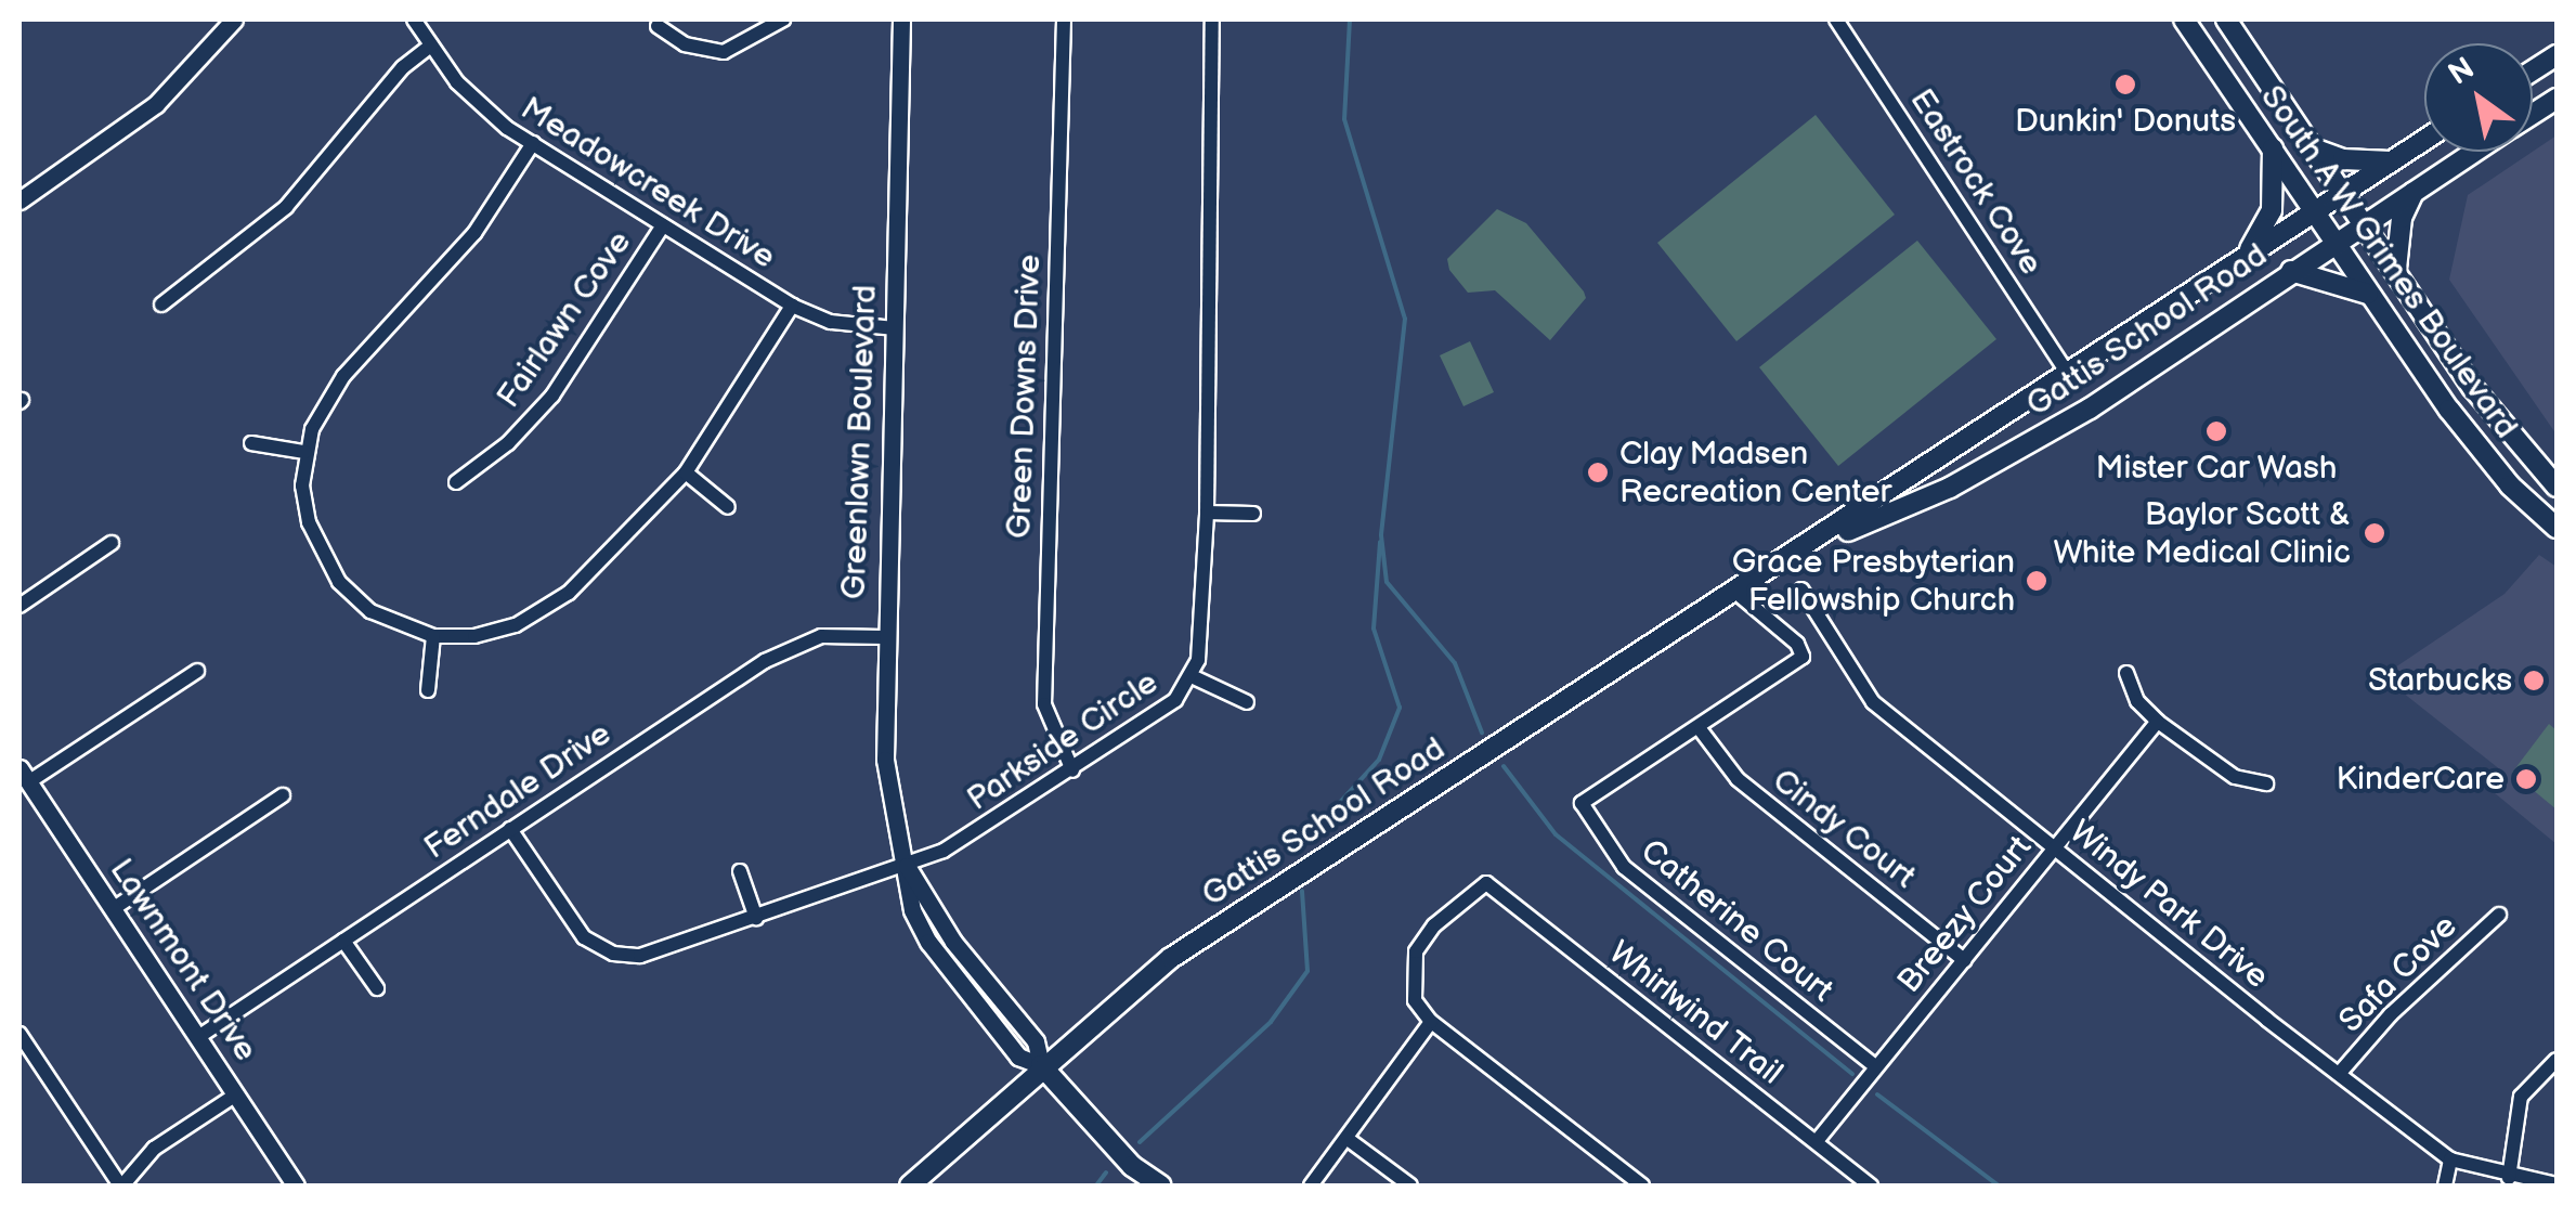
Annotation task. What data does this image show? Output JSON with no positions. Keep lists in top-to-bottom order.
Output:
{
  "streets": {
    "main road": ["South A W Grimes Boulevard", "Gattis School Road", "Greenlawn Boulevard"],
    "street": [
      "Eastrock Cove",
      "Meadowcreek Drive",
      "Fairlawn Cove",
      "Green Downs Drive",
      "Parkside Circle",
      "Ferndale Drive",
      "Cindy Court",
      "Windy Park Drive",
      "Breezy Court",
      "Catherine Court",
      "Lawnmont Drive",
      "Safa Cove",
      "Whirlwind Trail"
    ]
  },
  "crossings": [
    ["Eastrock Cove", "Gattis School Road"],
    ["Meadowcreek Drive", "Fairlawn Cove"],
    ["Meadowcreek Drive", "Greenlawn Boulevard"],
    ["South A W Grimes Boulevard", "Gattis School Road"],
    ["Gattis School Road", "Greenlawn Boulevard"],
    ["Green Downs Drive", "Parkside Circle"],
    ["Greenlawn Boulevard", "Parkside Circle"],
    ["Greenlawn Boulevard", "Ferndale Drive"],
    ["Parkside Circle", "Ferndale Drive"],
    ["Ferndale Drive", "Lawnmont Drive"],
    ["Cindy Court", "Breezy Court"],
    ["Cindy Court", "Catherine Court"],
    ["Windy Park Drive", "Breezy Court"],
    ["Windy Park Drive", "Safa Cove"],
    ["Breezy Court", "Catherine Court"],
    ["Breezy Court", "Whirlwind Trail"]
  ],
  "places": [
    "Dunkin' Donuts",
    "Mister Car Wash",
    "Clay Madsen Recreation Center",
    "Baylor Scott & White Medical Clinic",
    "Grace Presbyterian Fellowship Church",
    "Starbucks",
    "KinderCare"
  ],
  "north": "top left"
}
